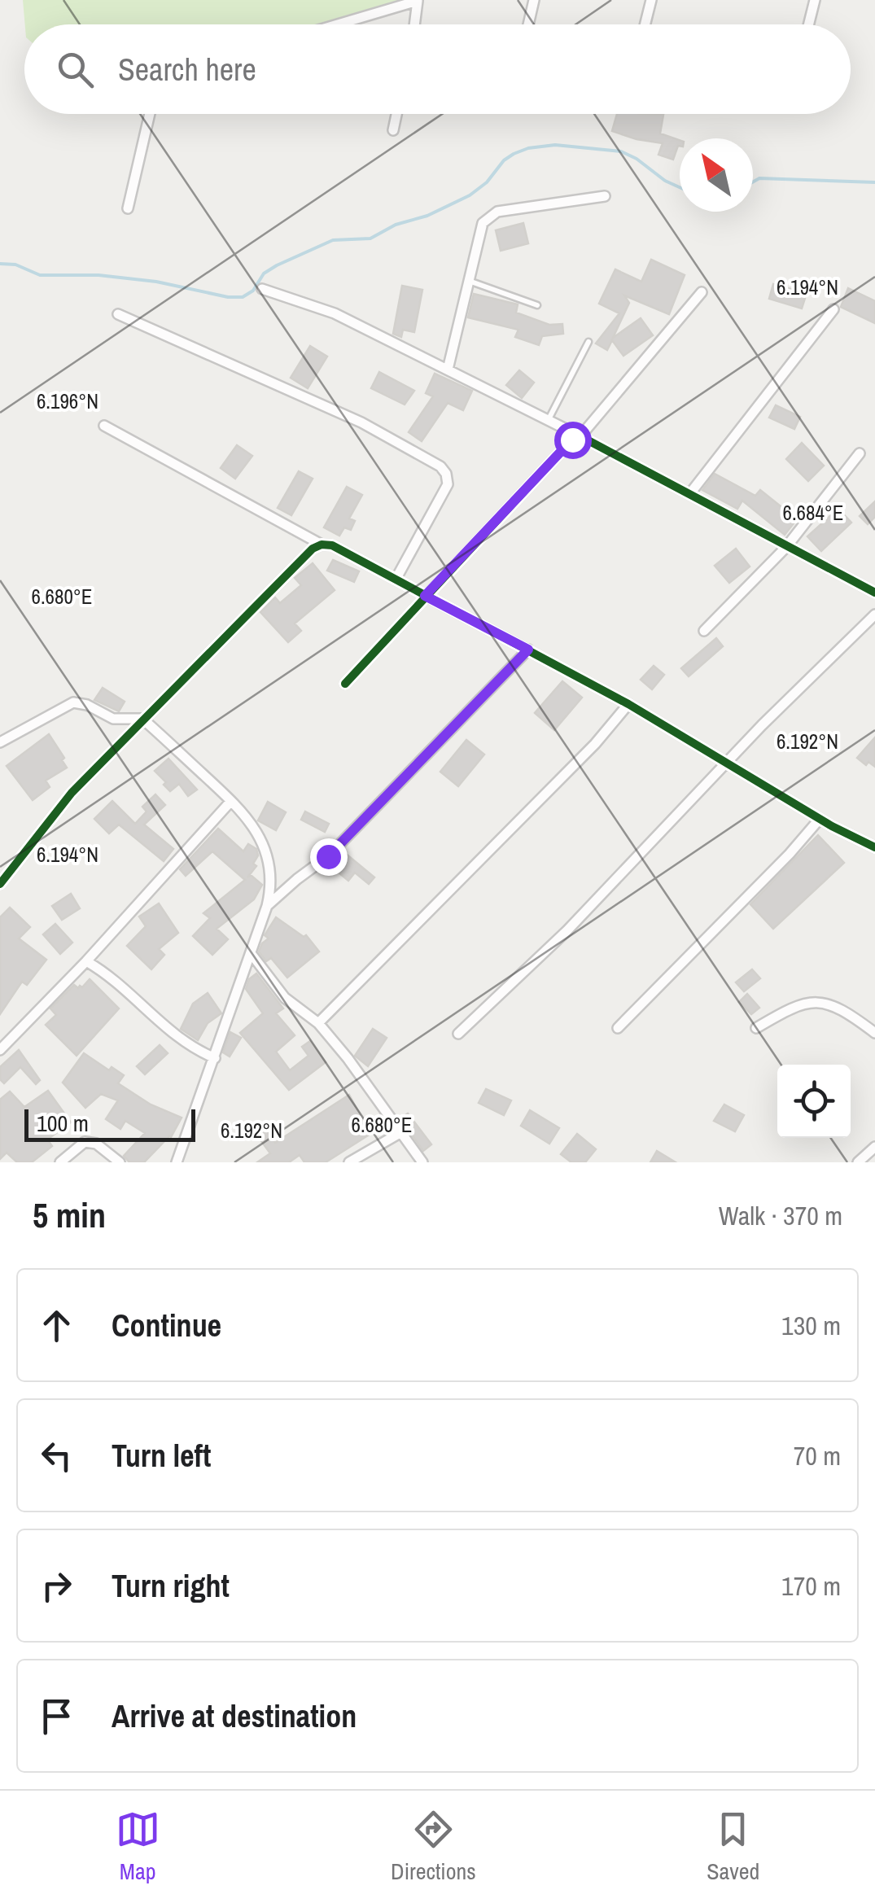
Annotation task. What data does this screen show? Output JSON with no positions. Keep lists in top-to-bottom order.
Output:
{
  "scale_bar": "100 m",
  "north": "top left",
  "page": {
    "search": "Search here",
    "scale": "100 m",
    "heading": ["5 min", "Walk · 370 m"],
    "list": [
      ["Continue", "130 m"],
      ["Turn left", "70 m"],
      ["Turn right", "170 m"],
      "Arrive at destination"
    ],
    "nav": ["Map", "Directions", "Saved"]
  },
  "coordinates": [
    "6.194°N",
    "6.196°N",
    "6.684°E",
    "6.680°E",
    "6.192°N"
  ]
}
